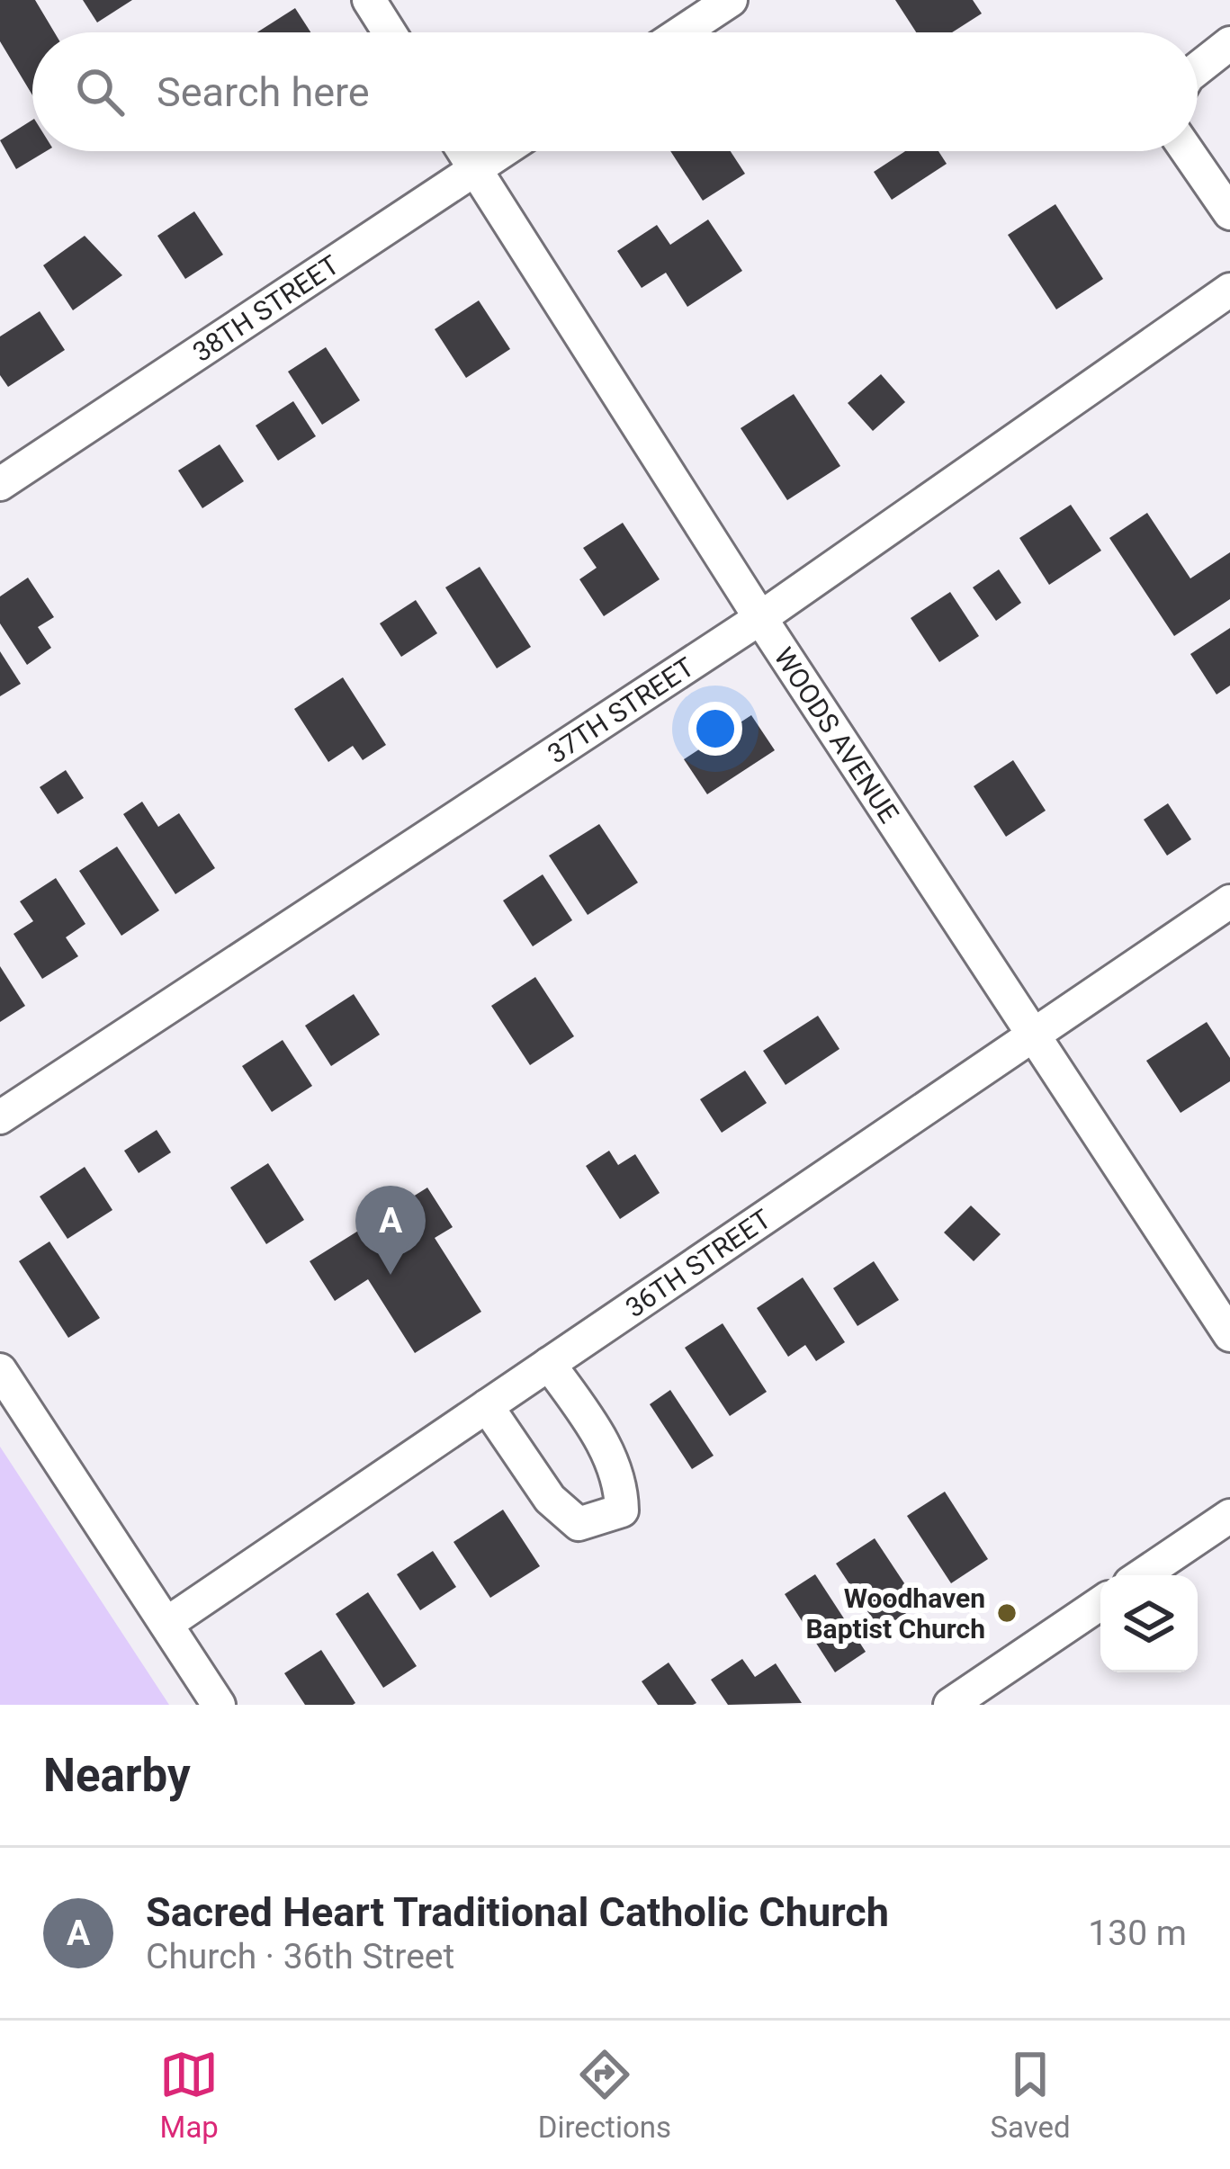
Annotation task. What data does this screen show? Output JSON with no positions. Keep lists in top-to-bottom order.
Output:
{
  "streets": {
    "street": [
      "38TH STREET",
      "37TH STREET",
      "WOODS AVENUE",
      "36TH STREET"
    ]
  },
  "crossings": [
    ["38TH STREET", "WOODS AVENUE"],
    ["37TH STREET", "WOODS AVENUE"],
    ["WOODS AVENUE", "36TH STREET"]
  ],
  "places": ["Woodhaven Baptist Church"],
  "page": {
    "search": "Search here",
    "pins": "A",
    "heading": "Nearby",
    "list": [
      {
        "mark": "A",
        "name": "Sacred Heart Traditional Catholic Church",
        "note": "Church · 36th Street",
        "value": "130 m"
      }
    ],
    "nav": ["Map", "Directions", "Saved"]
  }
}
